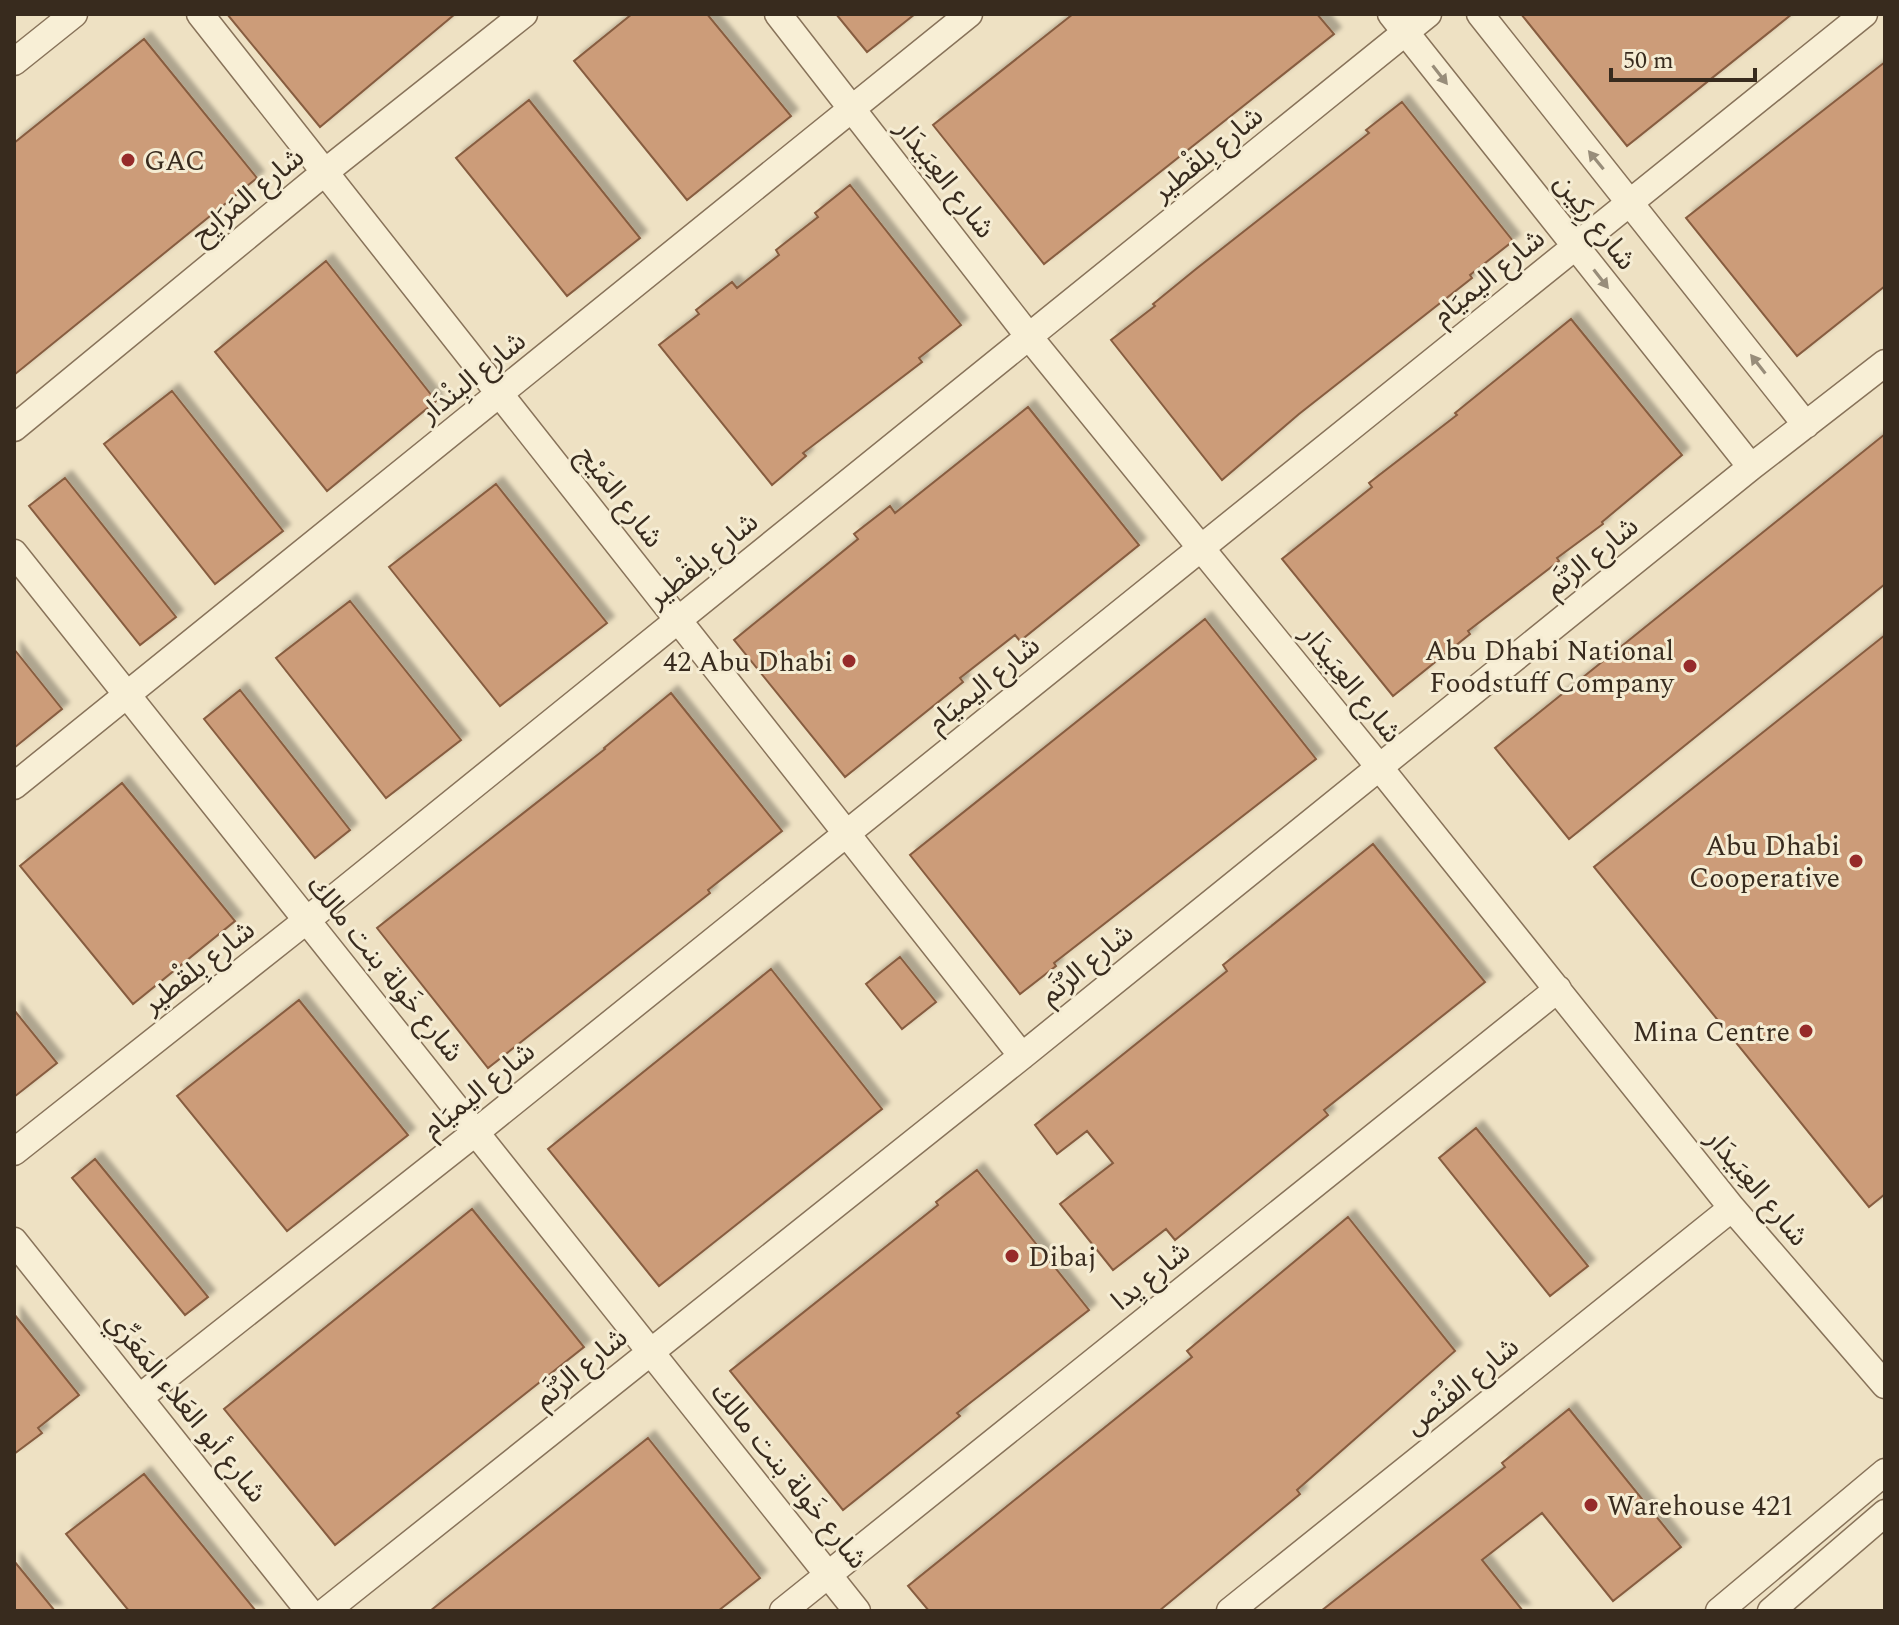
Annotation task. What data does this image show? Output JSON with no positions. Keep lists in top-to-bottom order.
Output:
{
  "streets": {
    "street": [
      "شارع بِلقْطير",
      "شارع العِبَيدَار",
      "شارع المَرَايِح",
      "شارع رِكِين",
      "شارع اليميَام",
      "شارع البِنْدَار",
      "شارع المَيْج",
      "شارع الرُتَم",
      "شارع خَولة بنت مالك",
      "شارع يِدا",
      "شارع الفُنْص",
      "شارع أبو العَلاء المَعَرِّي"
    ]
  },
  "crossings": [
    ["شارع بِلقْطير", "شارع العِبَيدَار"],
    ["شارع بِلقْطير", "شارع رِكِين"],
    ["شارع بِلقْطير", "شارع المَيْج"],
    ["شارع بِلقْطير", "شارع خَولة بنت مالك"],
    ["شارع العِبَيدَار", "شارع اليميَام"],
    ["شارع العِبَيدَار", "شارع البِنْدَار"],
    ["شارع العِبَيدَار", "شارع الرُتَم"],
    ["شارع العِبَيدَار", "شارع يِدا"],
    ["شارع العِبَيدَار", "شارع الفُنْص"],
    ["شارع المَرَايِح", "شارع المَيْج"],
    ["شارع رِكِين", "شارع اليميَام"],
    ["شارع رِكِين", "شارع الرُتَم"],
    ["شارع اليميَام", "شارع المَيْج"],
    ["شارع اليميَام", "شارع خَولة بنت مالك"],
    ["شارع اليميَام", "شارع أبو العَلاء المَعَرِّي"],
    ["شارع البِنْدَار", "شارع المَيْج"],
    ["شارع البِنْدَار", "شارع خَولة بنت مالك"],
    ["شارع المَيْج", "شارع الرُتَم"],
    ["شارع الرُتَم", "شارع خَولة بنت مالك"],
    ["شارع خَولة بنت مالك", "شارع يِدا"]
  ],
  "places": [
    "GAC",
    "42 Abu Dhabi",
    "Abu Dhabi National Foodstuff Company",
    "Abu Dhabi Cooperative",
    "Mina Centre",
    "Dibaj",
    "Warehouse 421"
  ],
  "scale_bar": "50 m"
}
